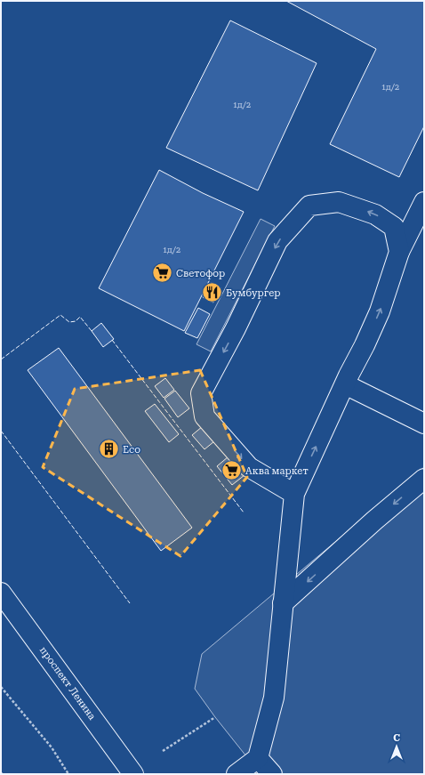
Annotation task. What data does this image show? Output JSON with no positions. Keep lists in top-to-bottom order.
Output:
{
  "streets": {
    "main road": ["проспект Ленина"]
  },
  "places": {
    "supermarket": ["Светофор", "Аква маркет"],
    "restaurant": ["Бумбургер"],
    "building": ["Eco"]
  },
  "house_numbers": ["1д/2", "1д/2", "1д/2"],
  "north": "top"
}
